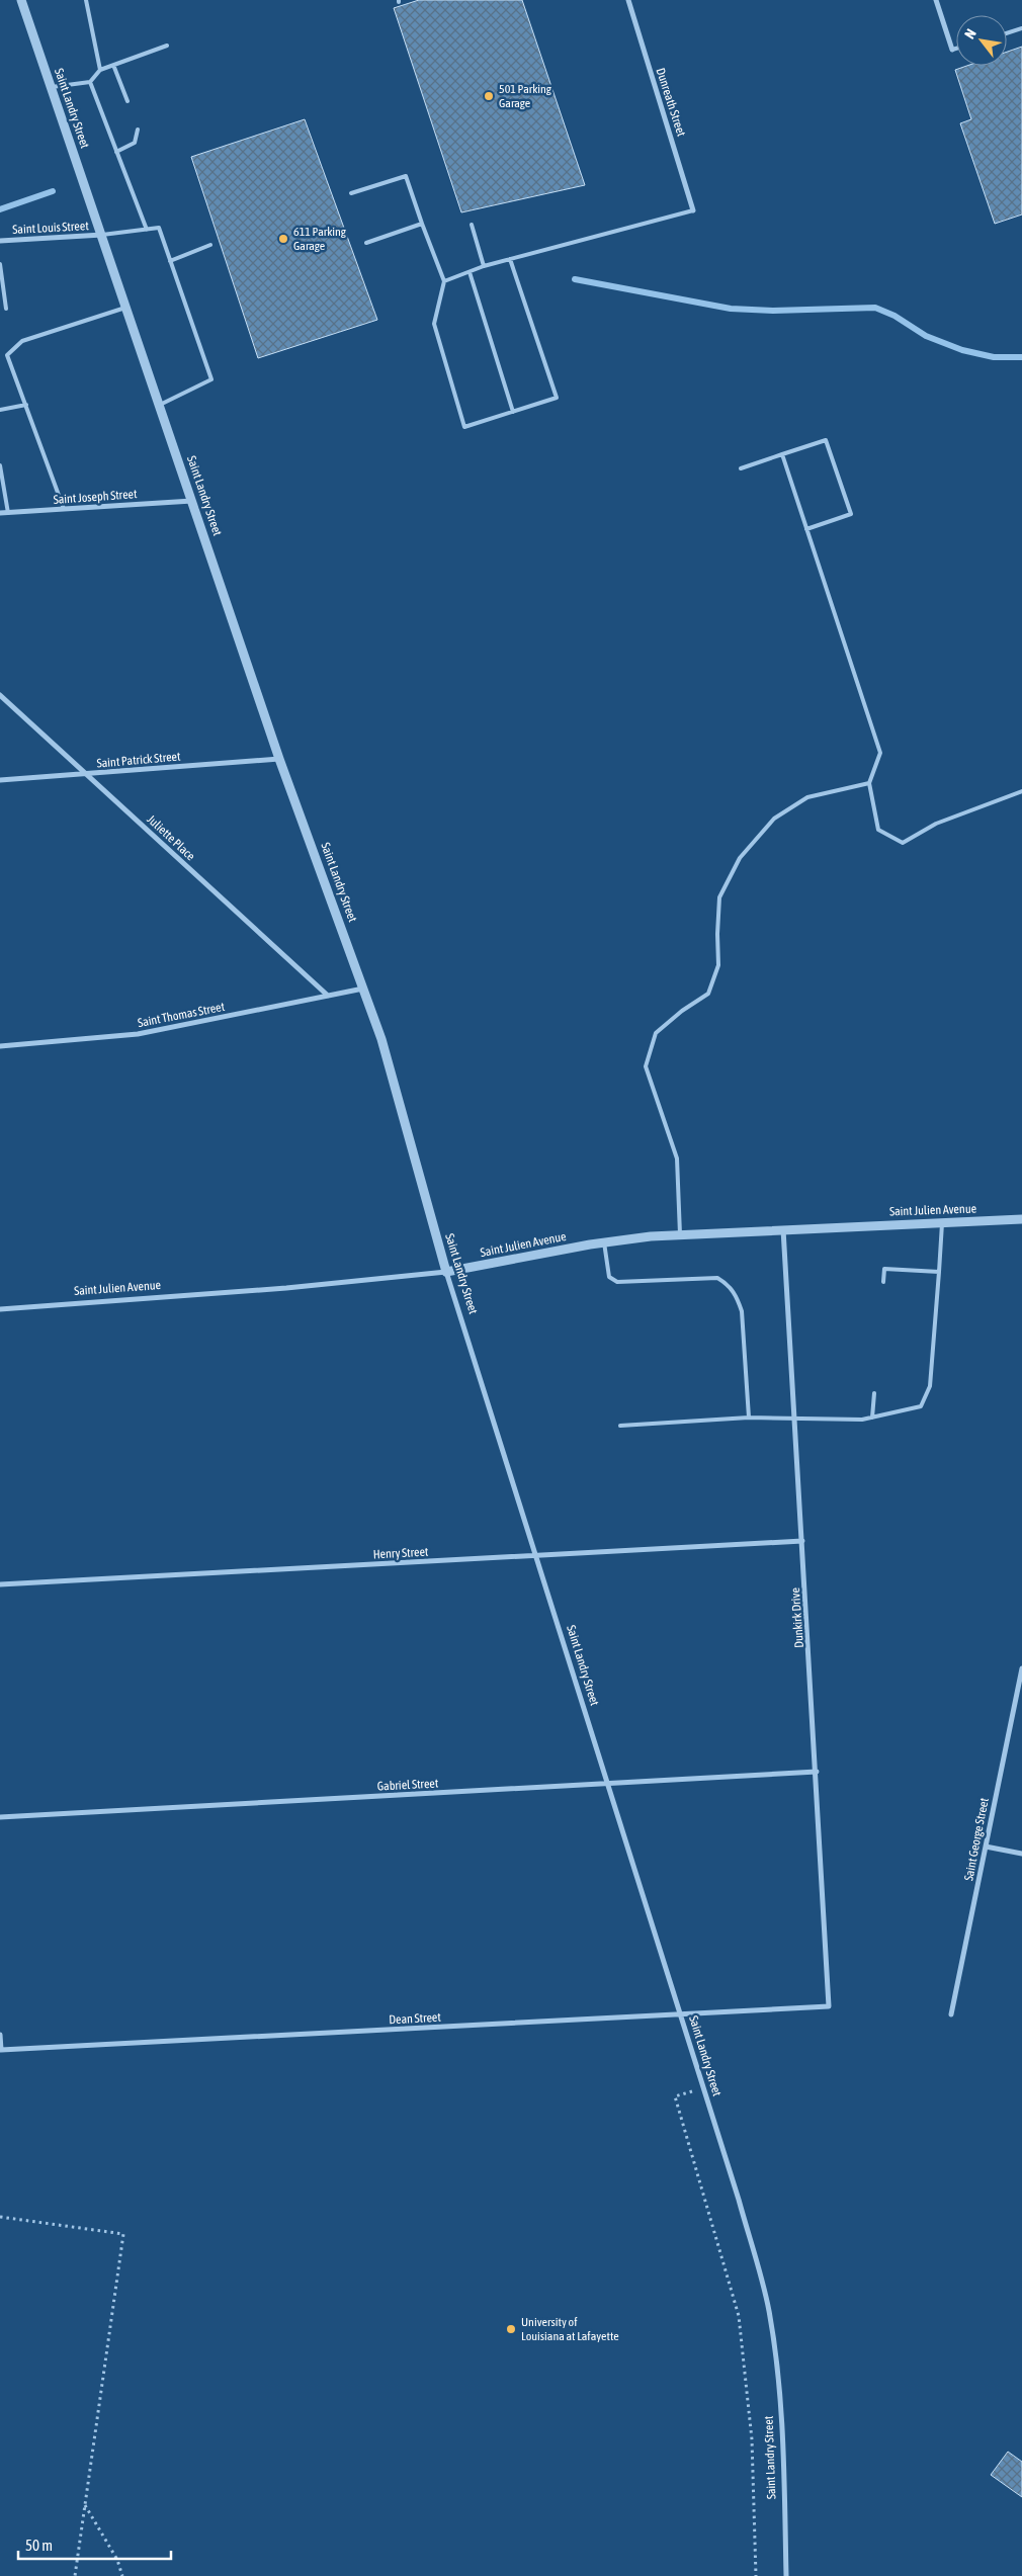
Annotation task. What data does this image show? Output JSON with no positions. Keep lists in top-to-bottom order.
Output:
{
  "streets": {
    "street": [
      "Dunreath Street",
      "Saint Landry Street",
      "Saint Louis Street",
      "Saint Joseph Street",
      "Saint Patrick Street",
      "Juliette Place",
      "Saint Thomas Street",
      "Saint Julien Avenue",
      "Henry Street",
      "Dunkirk Drive",
      "Gabriel Street",
      "Saint George Street",
      "Dean Street"
    ]
  },
  "crossings": [
    ["Saint Landry Street", "Saint Louis Street"],
    ["Saint Landry Street", "Saint Joseph Street"],
    ["Saint Landry Street", "Saint Patrick Street"],
    ["Saint Landry Street", "Saint Thomas Street"],
    ["Saint Landry Street", "Saint Julien Avenue"],
    ["Saint Landry Street", "Henry Street"],
    ["Saint Landry Street", "Gabriel Street"],
    ["Saint Landry Street", "Dean Street"],
    ["Saint Patrick Street", "Juliette Place"],
    ["Juliette Place", "Saint Thomas Street"],
    ["Saint Julien Avenue", "Dunkirk Drive"],
    ["Henry Street", "Dunkirk Drive"],
    ["Dunkirk Drive", "Gabriel Street"],
    ["Dunkirk Drive", "Dean Street"]
  ],
  "places": ["501 Parking Garage", "611 Parking Garage", "University of Louisiana at Lafayette"],
  "scale_bar": "50 m",
  "north": "top left"
}
